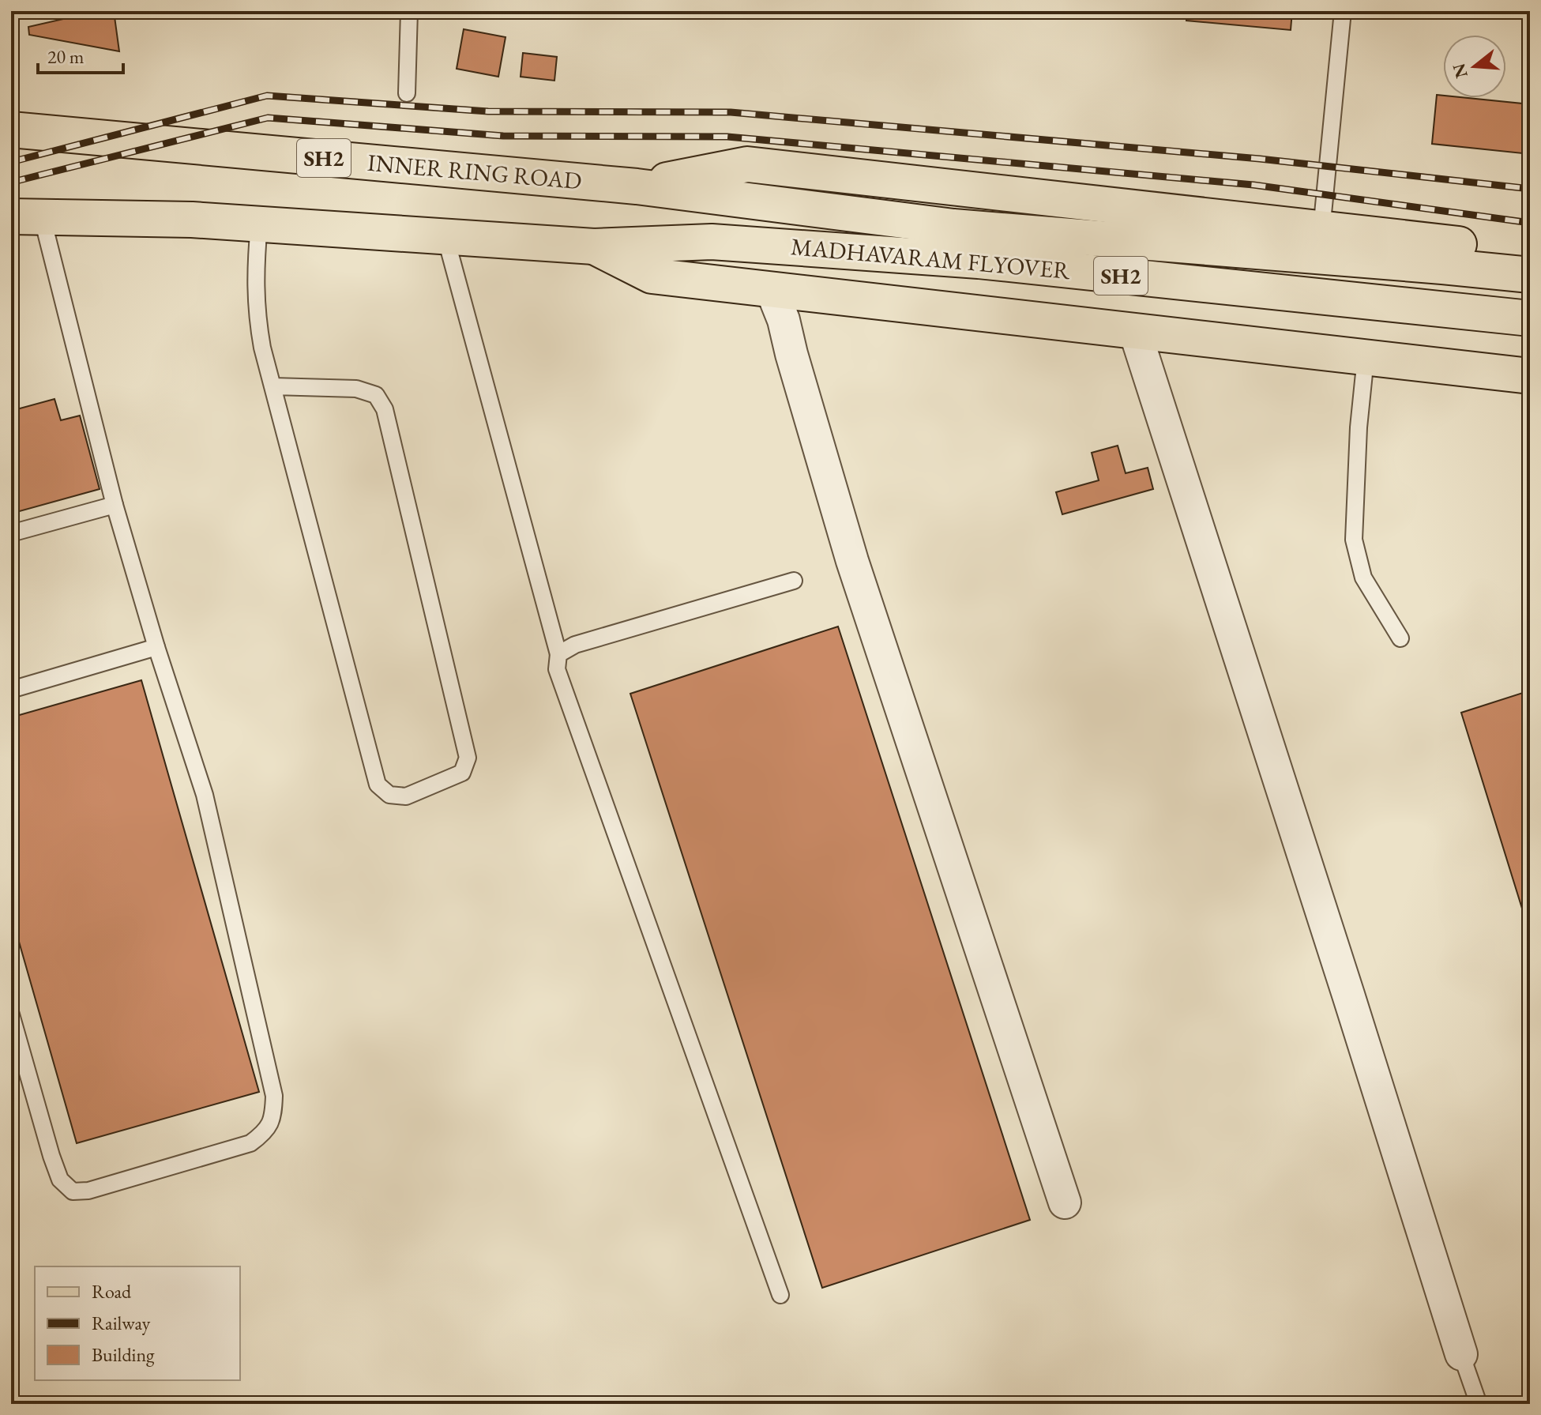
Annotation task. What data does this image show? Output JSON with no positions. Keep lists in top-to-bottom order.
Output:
{
  "streets": {
    "main road": ["SH2", "INNER RING ROAD", "MADHAVARAM FLYOVER"]
  },
  "crossings": [
    ["SH2", "MADHAVARAM FLYOVER"],
    ["INNER RING ROAD", "MADHAVARAM FLYOVER"]
  ],
  "legend": ["Road", "Railway", "Building"],
  "scale_bar": "20 m",
  "north": "left"
}
